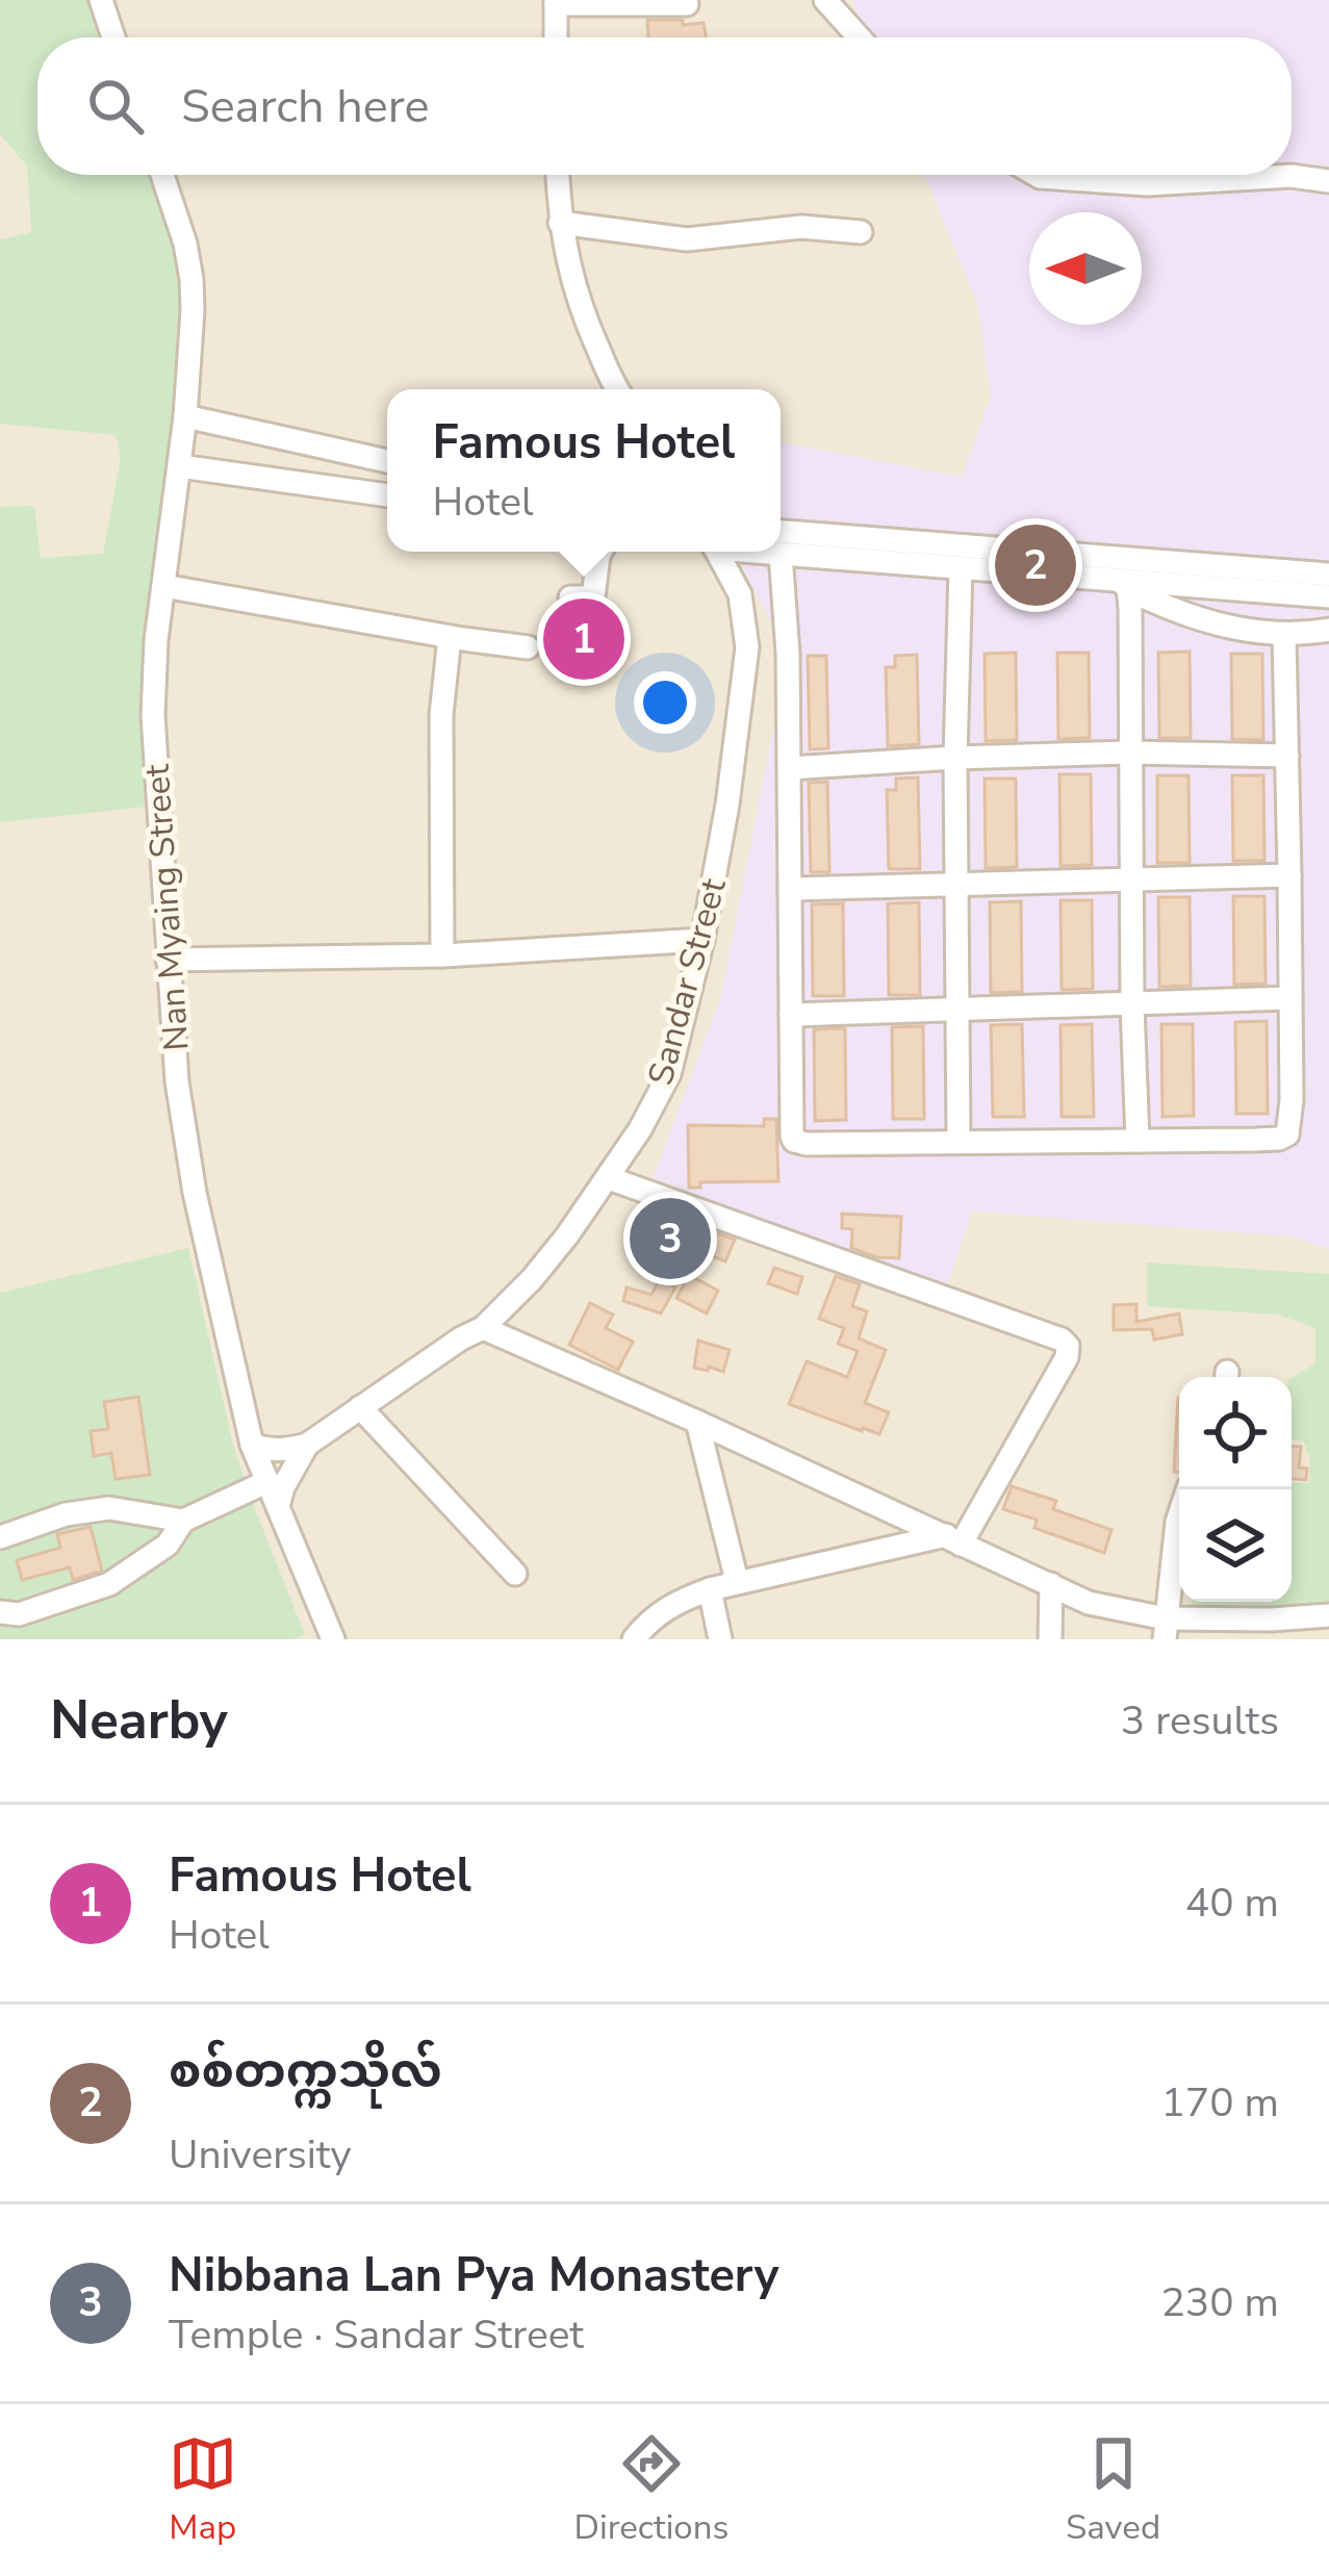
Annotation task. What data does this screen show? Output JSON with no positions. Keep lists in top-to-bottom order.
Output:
{
  "streets": {
    "street": ["Nan Myaing Street", "Sandar Street"]
  },
  "north": "left",
  "page": {
    "search": "Search here",
    "popup": ["Famous Hotel", "Hotel"],
    "pins": ["2", "1", "3"],
    "heading": ["Nearby", "3 results"],
    "list": [
      {
        "mark": "1",
        "name": "Famous Hotel",
        "note": "Hotel",
        "value": "40 m"
      },
      {
        "mark": "2",
        "name": "စစ်‌တက္ကသိုလ်",
        "note": "University",
        "value": "170 m"
      },
      {
        "mark": "3",
        "name": "Nibbana Lan Pya Monastery",
        "note": "Temple · Sandar Street",
        "value": "230 m"
      }
    ],
    "nav": ["Map", "Directions", "Saved"]
  }
}
